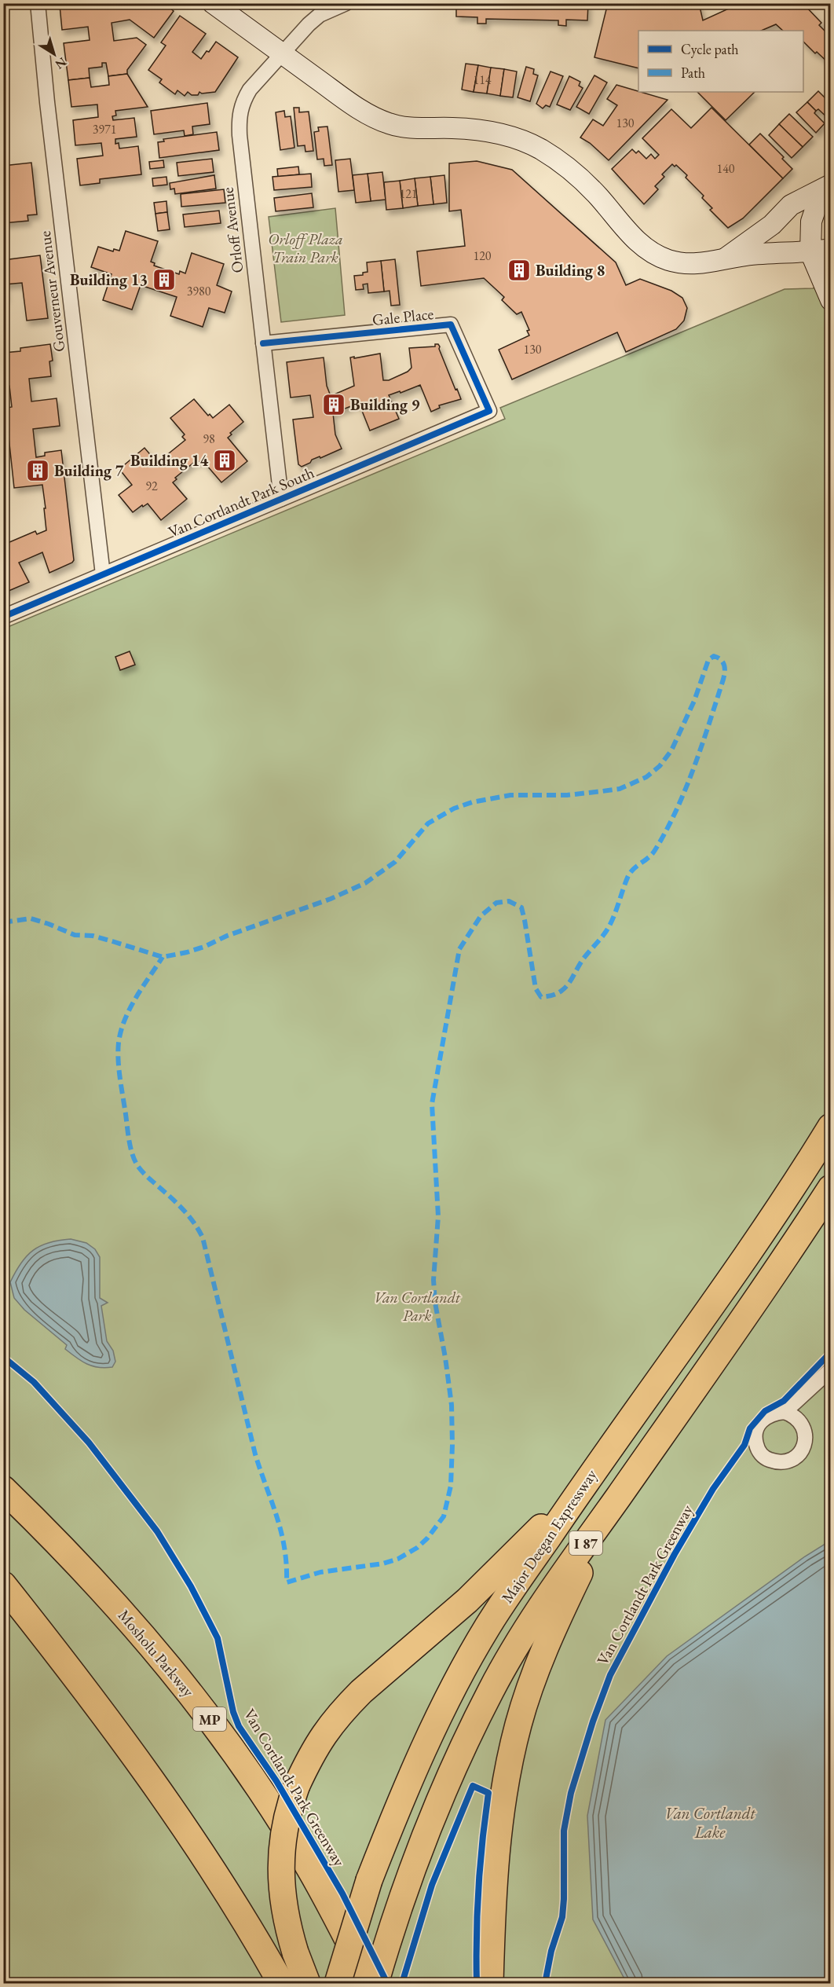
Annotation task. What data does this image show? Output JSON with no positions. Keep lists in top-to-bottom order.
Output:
{
  "streets": {
    "highway": [
      "Major Deegan Expressway",
      "I 87",
      "Mosholu Parkway",
      "MP"
    ],
    "street": [
      "Orloff Avenue",
      "Gouverneur Avenue",
      "Gale Place",
      "Van Cortlandt Park South"
    ],
    "cycle path": ["Van Cortlandt Park Greenway"]
  },
  "crossings": [
    ["Orloff Avenue", "Gale Place"],
    ["Orloff Avenue", "Van Cortlandt Park South"],
    ["Gouverneur Avenue", "Van Cortlandt Park South"],
    ["Gale Place", "Van Cortlandt Park South"]
  ],
  "water": ["Van Cortlandt Lake"],
  "parks": ["Orloff Plaza Train Park", "Van Cortlandt Park"],
  "places": {
    "building": [
      "Building 8",
      "Building 13",
      "Building 9",
      "Building 14",
      "Building 7"
    ]
  },
  "house_numbers": [
    "114",
    "130",
    "3971",
    "140",
    "121",
    "120",
    "3980",
    "130",
    "98",
    "92"
  ],
  "legend": ["Cycle path", "Path"],
  "north": "bottom right"
}
